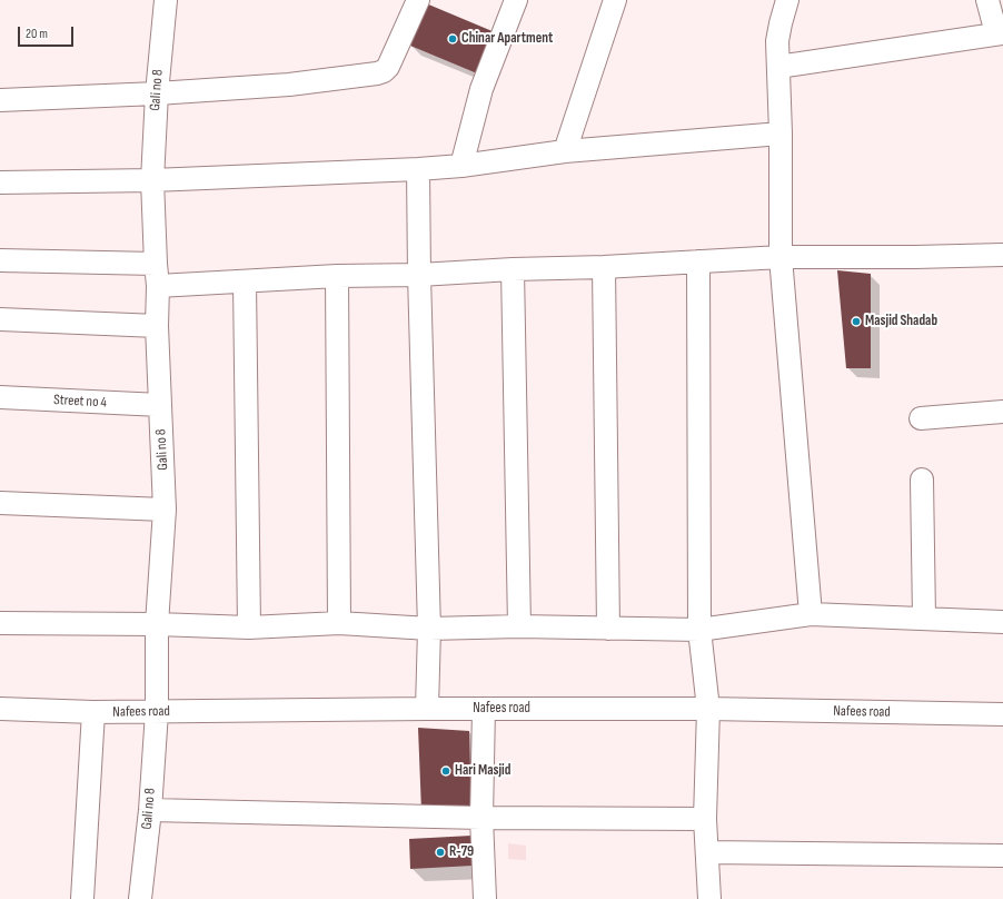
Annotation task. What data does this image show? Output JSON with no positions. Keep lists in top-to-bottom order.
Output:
{
  "streets": {
    "street": ["Gali no 8", "Street no 4", "Nafees road"]
  },
  "crossings": [
    ["Gali no 8", "Street no 4"],
    ["Gali no 8", "Nafees road"]
  ],
  "places": [
    "Chinar Apartment",
    "Masjid Shadab",
    "Hari Masjid",
    "R-79"
  ],
  "scale_bar": "20 m"
}
